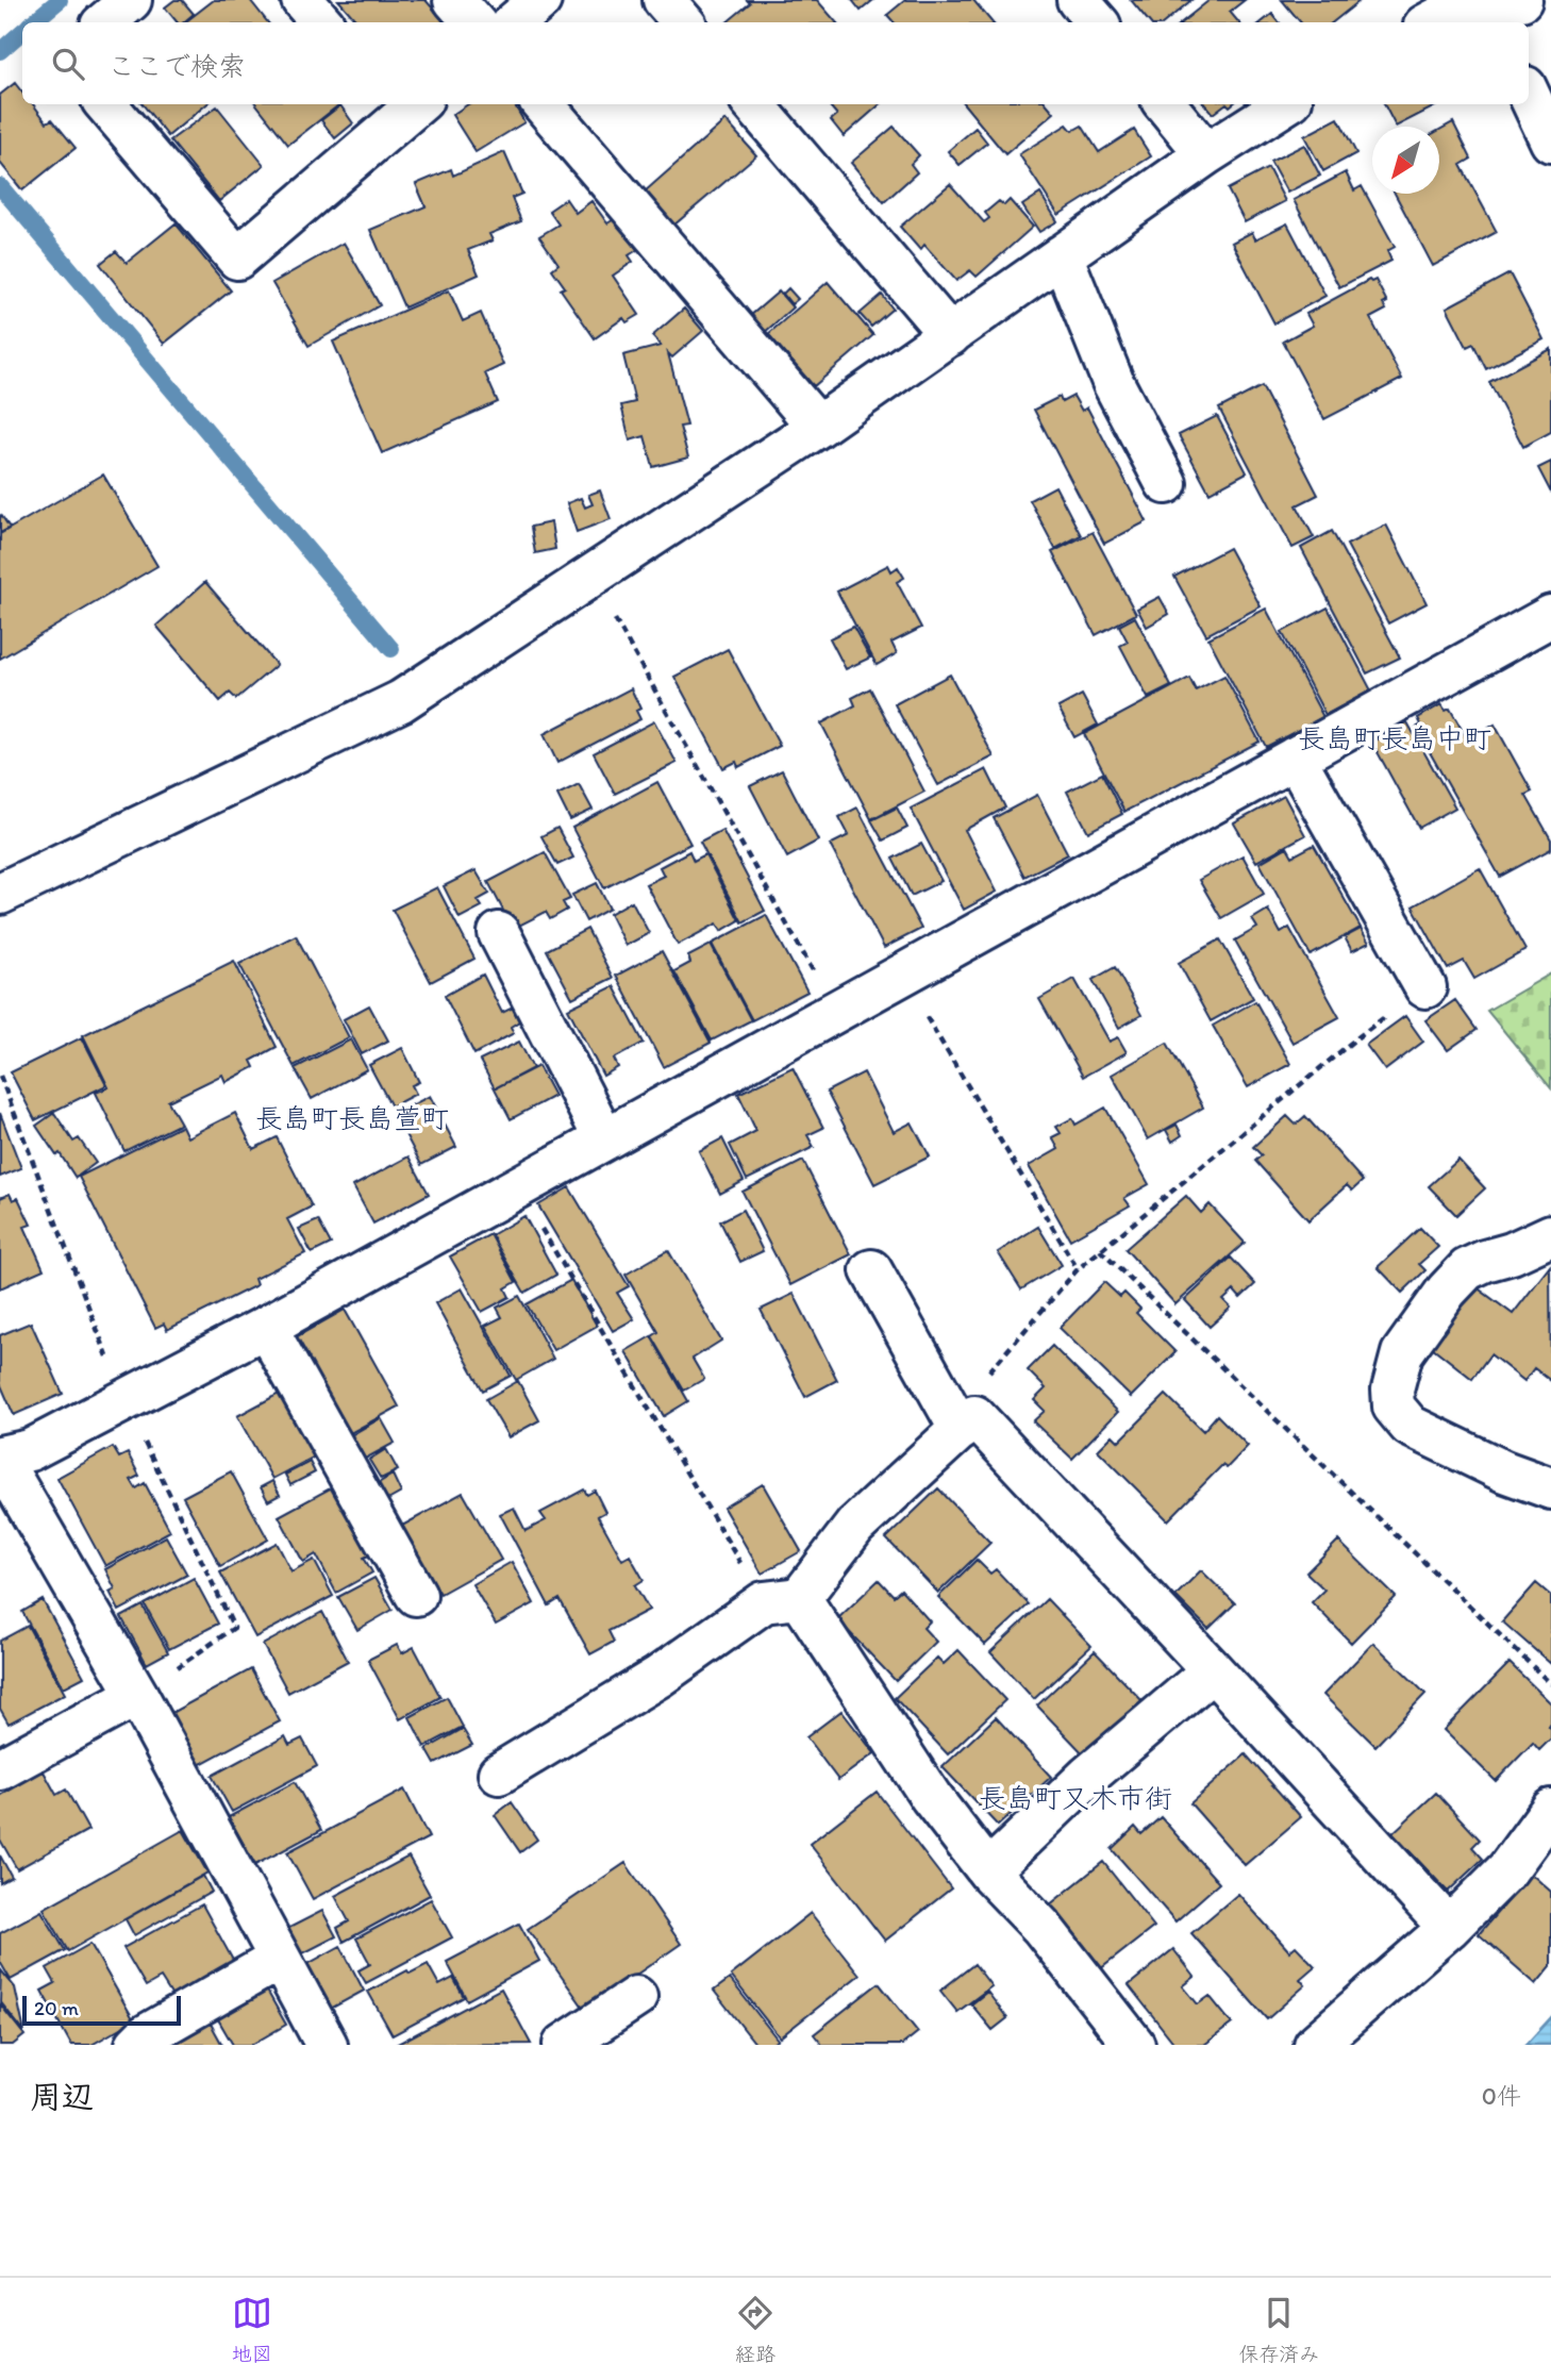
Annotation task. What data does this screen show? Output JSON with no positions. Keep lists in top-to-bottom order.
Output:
{
  "districts": ["長島町長島中町", "長島町長島萱町", "長島町又木市街"],
  "scale_bar": "20 m",
  "north": "bottom left",
  "page": {
    "search": "ここで検索",
    "scale": "20 m",
    "heading": ["周辺", "0件"],
    "nav": ["地図", "経路", "保存済み"]
  }
}
